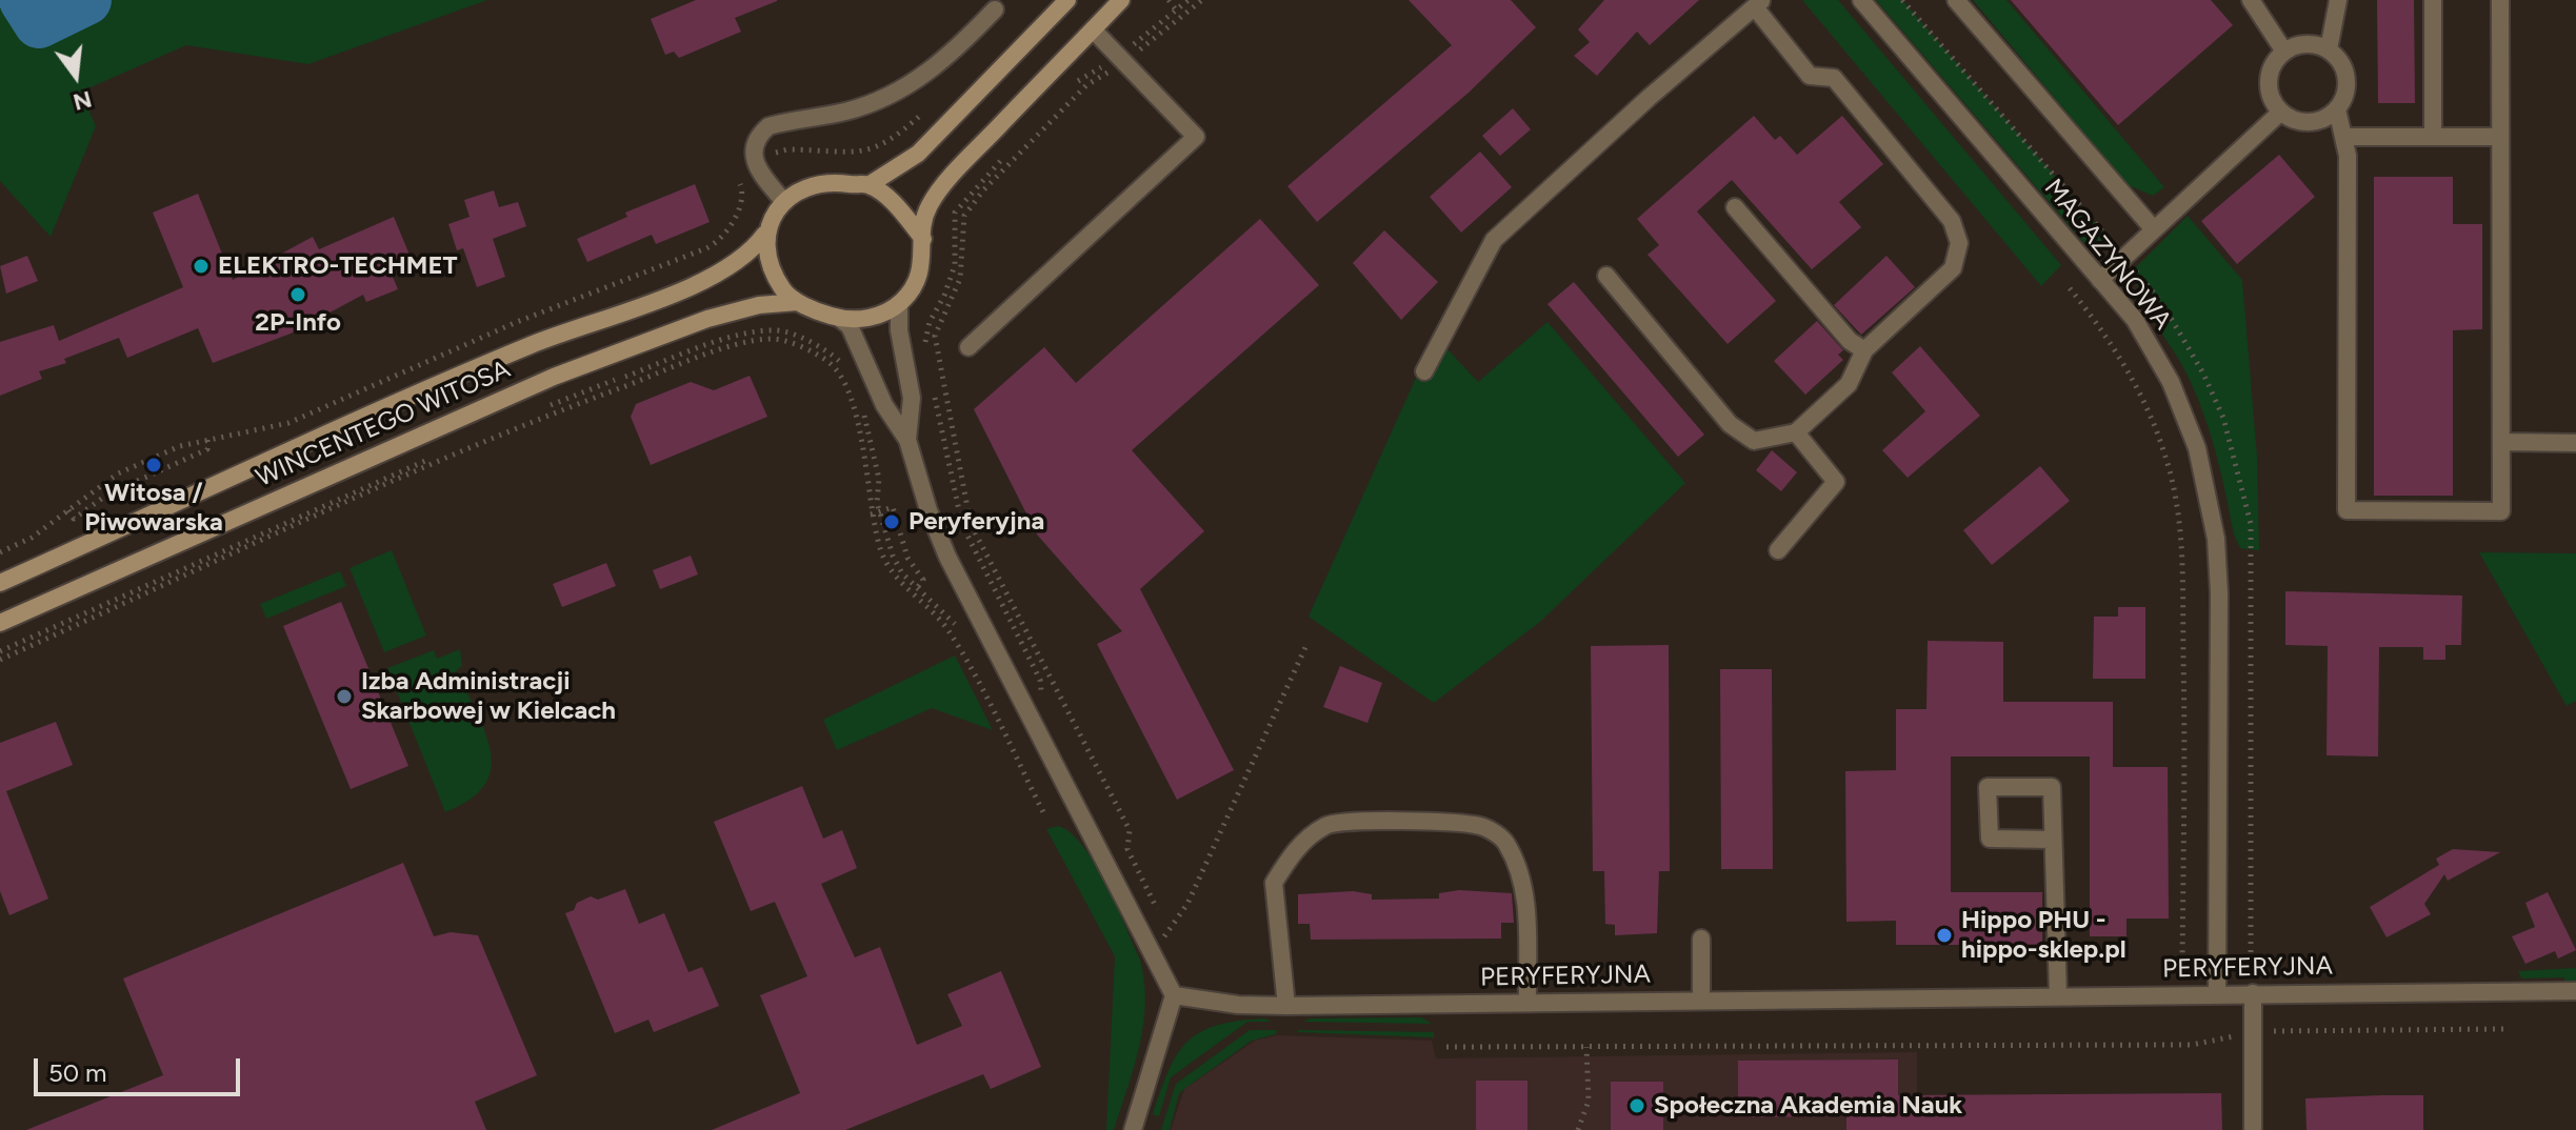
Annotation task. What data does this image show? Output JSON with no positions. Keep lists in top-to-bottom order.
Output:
{
  "streets": {
    "main road": ["WINCENTEGO WITOSA"],
    "street": ["MAGAZYNOWA", "PERYFERYJNA"]
  },
  "crossings": [
    ["MAGAZYNOWA", "PERYFERYJNA"]
  ],
  "places": [
    "ELEKTRO-TECHMET",
    "2P-Info",
    "Witosa / Piwowarska",
    "Peryferyjna",
    "Izba Administracji Skarbowej w Kielcach",
    "Hippo PHU - hippo-sklep.pl",
    "Społeczna Akademia Nauk"
  ],
  "scale_bar": "50 m",
  "north": "bottom"
}
